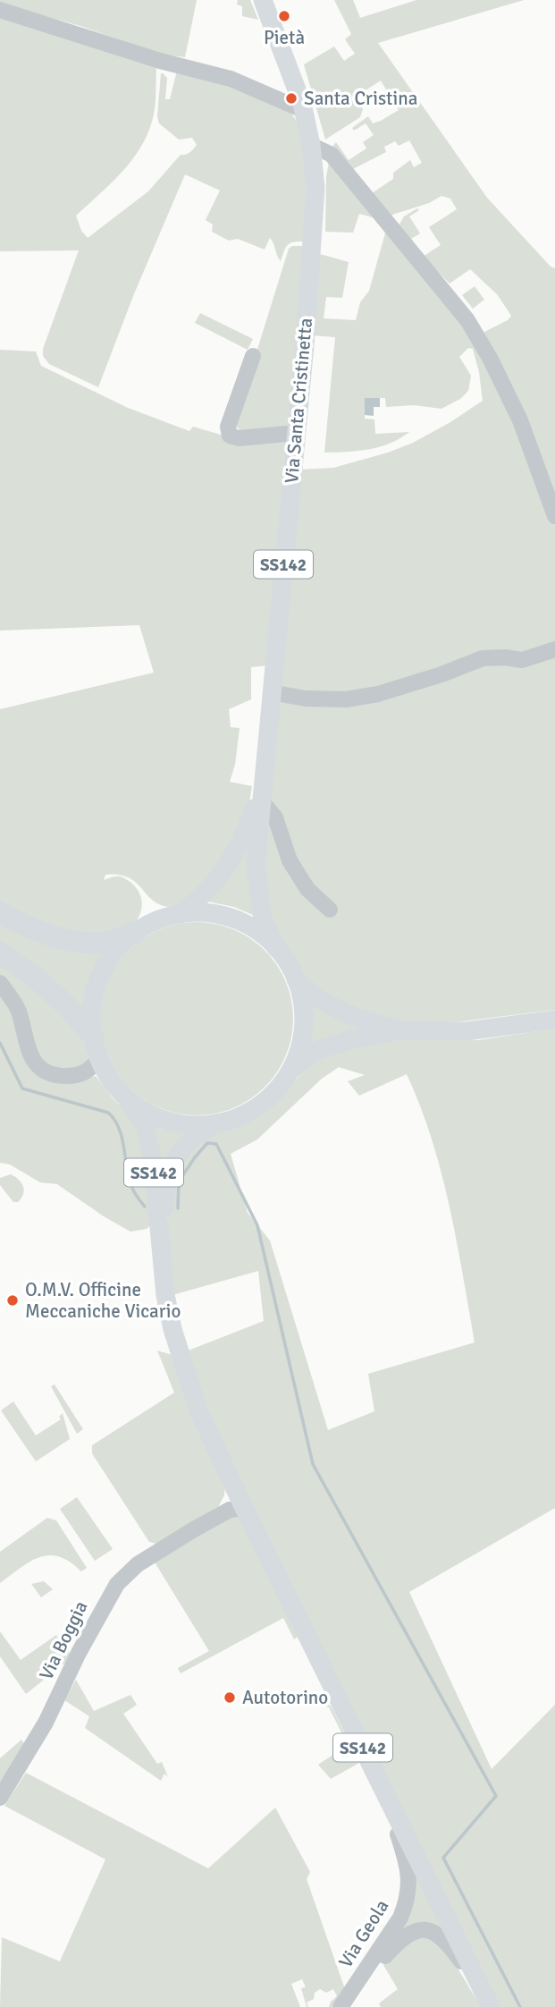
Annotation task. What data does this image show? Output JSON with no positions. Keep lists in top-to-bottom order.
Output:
{
  "streets": {
    "main road": ["Via Santa Cristinetta", "SS142"],
    "street": ["Via Boggia", "Via Geola"]
  },
  "crossings": [
    ["Via Santa Cristinetta", "SS142"],
    ["SS142", "Via Boggia"],
    ["SS142", "Via Geola"]
  ],
  "places": [
    "Pietà",
    "Santa Cristina",
    "O.M.V. Officine Meccaniche Vicario",
    "Autotorino"
  ]
}
